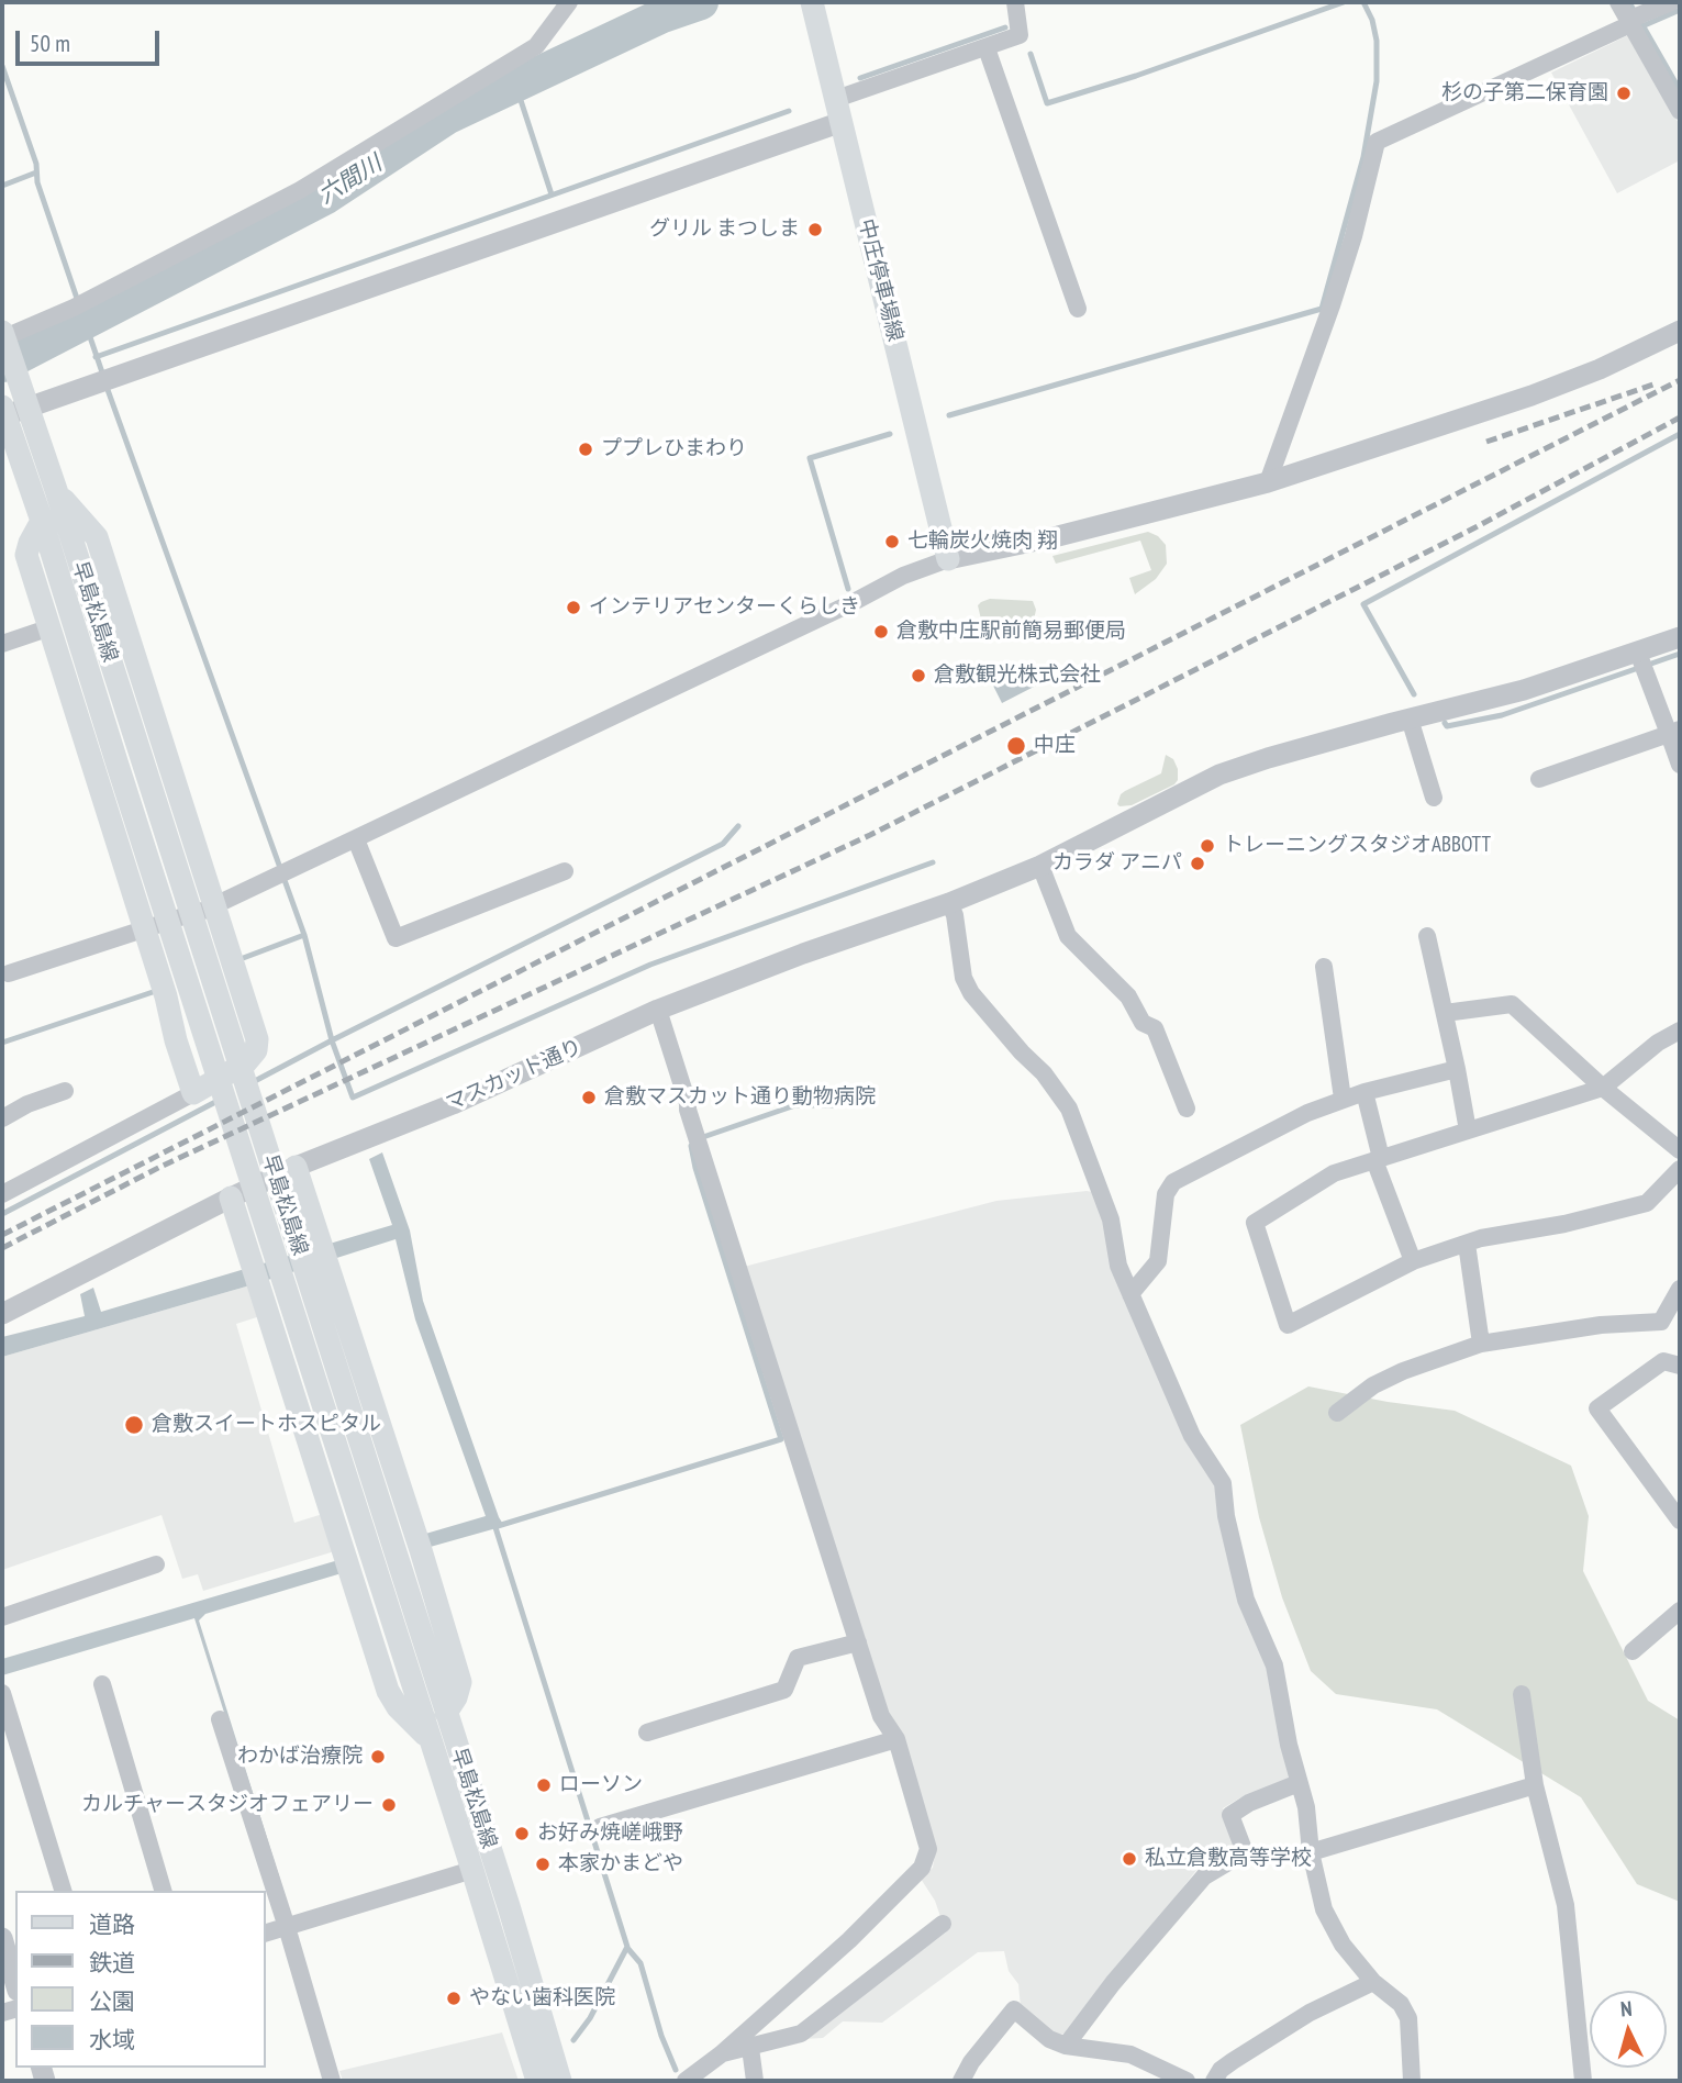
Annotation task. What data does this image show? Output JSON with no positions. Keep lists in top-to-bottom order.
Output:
{
  "streets": {
    "main road": ["中庄停車場線", "早島松島線"],
    "street": ["マスカット通り"]
  },
  "water": ["六間川"],
  "places": [
    "杉の子第二保育園",
    "グリル まつしま",
    "ププレひまわり",
    "七輪炭火焼肉 翔",
    "インテリアセンターくらしき",
    "倉敷中庄駅前簡易郵便局",
    "倉敷観光株式会社",
    "中庄",
    "トレーニングスタジオABBOTT",
    "カラダ アニパ",
    "倉敷マスカット通り動物病院",
    "倉敷スイートホスピタル",
    "わかば治療院",
    "ローソン",
    "カルチャースタジオフェアリー",
    "お好み焼嵯峨野",
    "私立倉敷高等学校",
    "本家かまどや",
    "やない歯科医院"
  ],
  "legend": [
    "道路",
    "鉄道",
    "公園",
    "水域"
  ],
  "scale_bar": "50 m",
  "north": "top"
}
